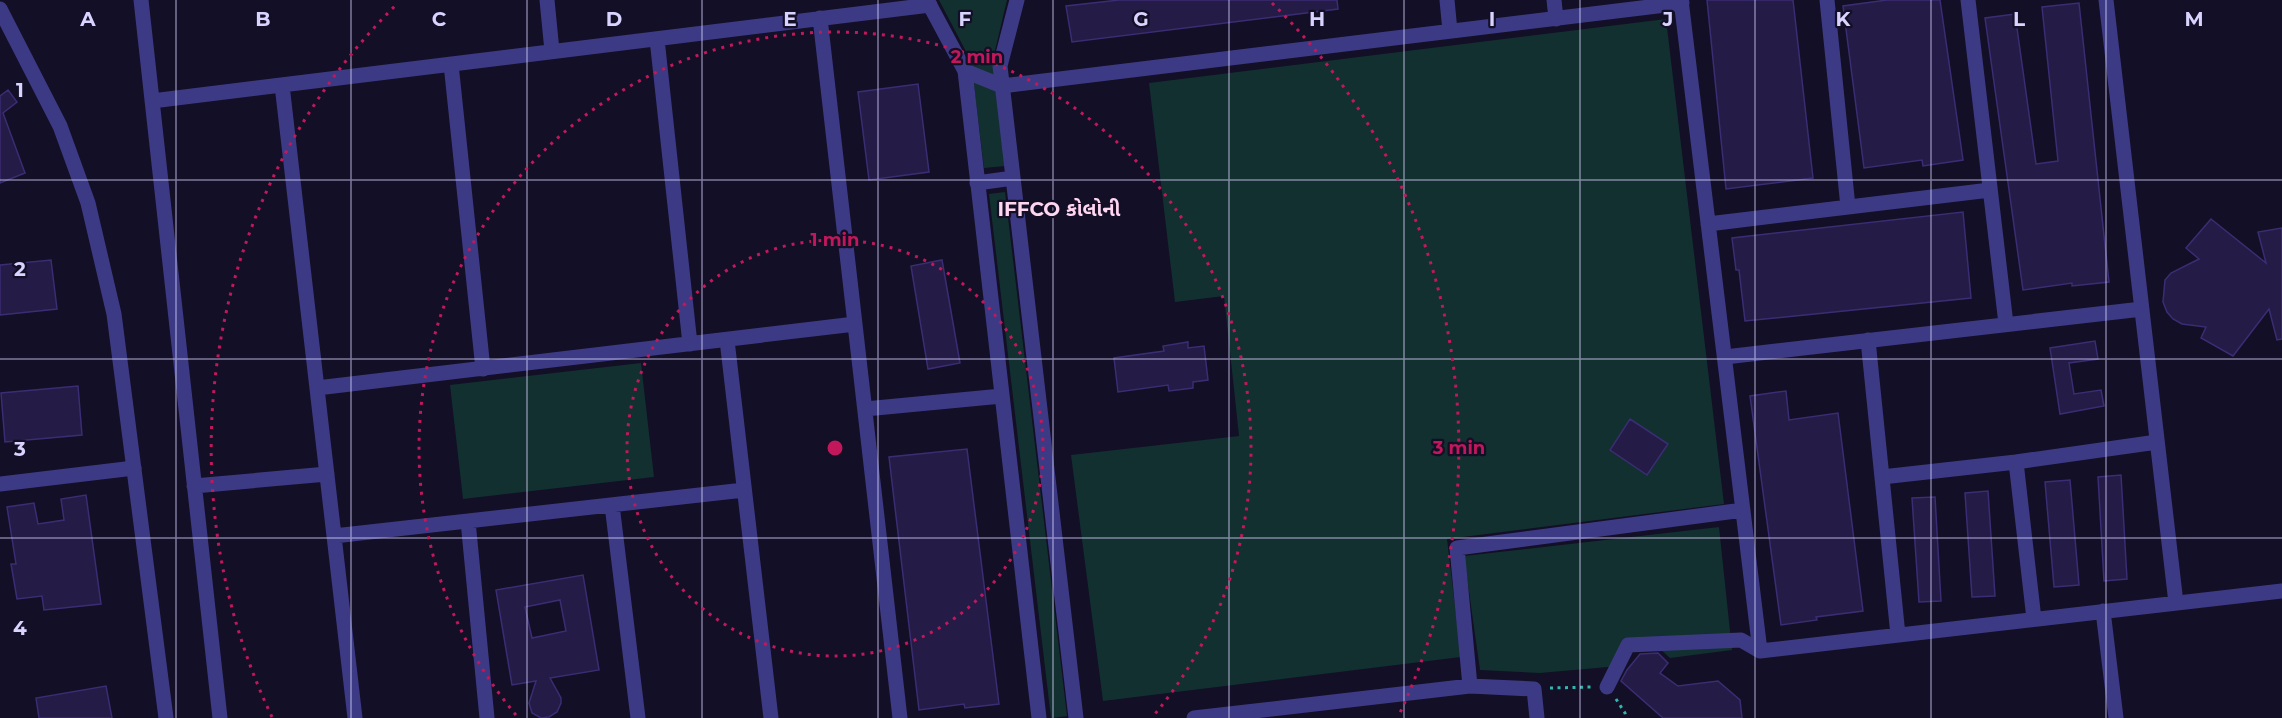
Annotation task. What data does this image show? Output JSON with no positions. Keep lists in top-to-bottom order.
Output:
{
  "districts": ["IFFCO કોલોની"],
  "grid": {
    "columns": [
      "A",
      "B",
      "C",
      "D",
      "E",
      "F",
      "G",
      "H",
      "I",
      "J",
      "K",
      "L",
      "M"
    ],
    "rows": [
      "1",
      "2",
      "3",
      "4"
    ]
  },
  "rings": ["2 min", "1 min", "3 min"]
}
